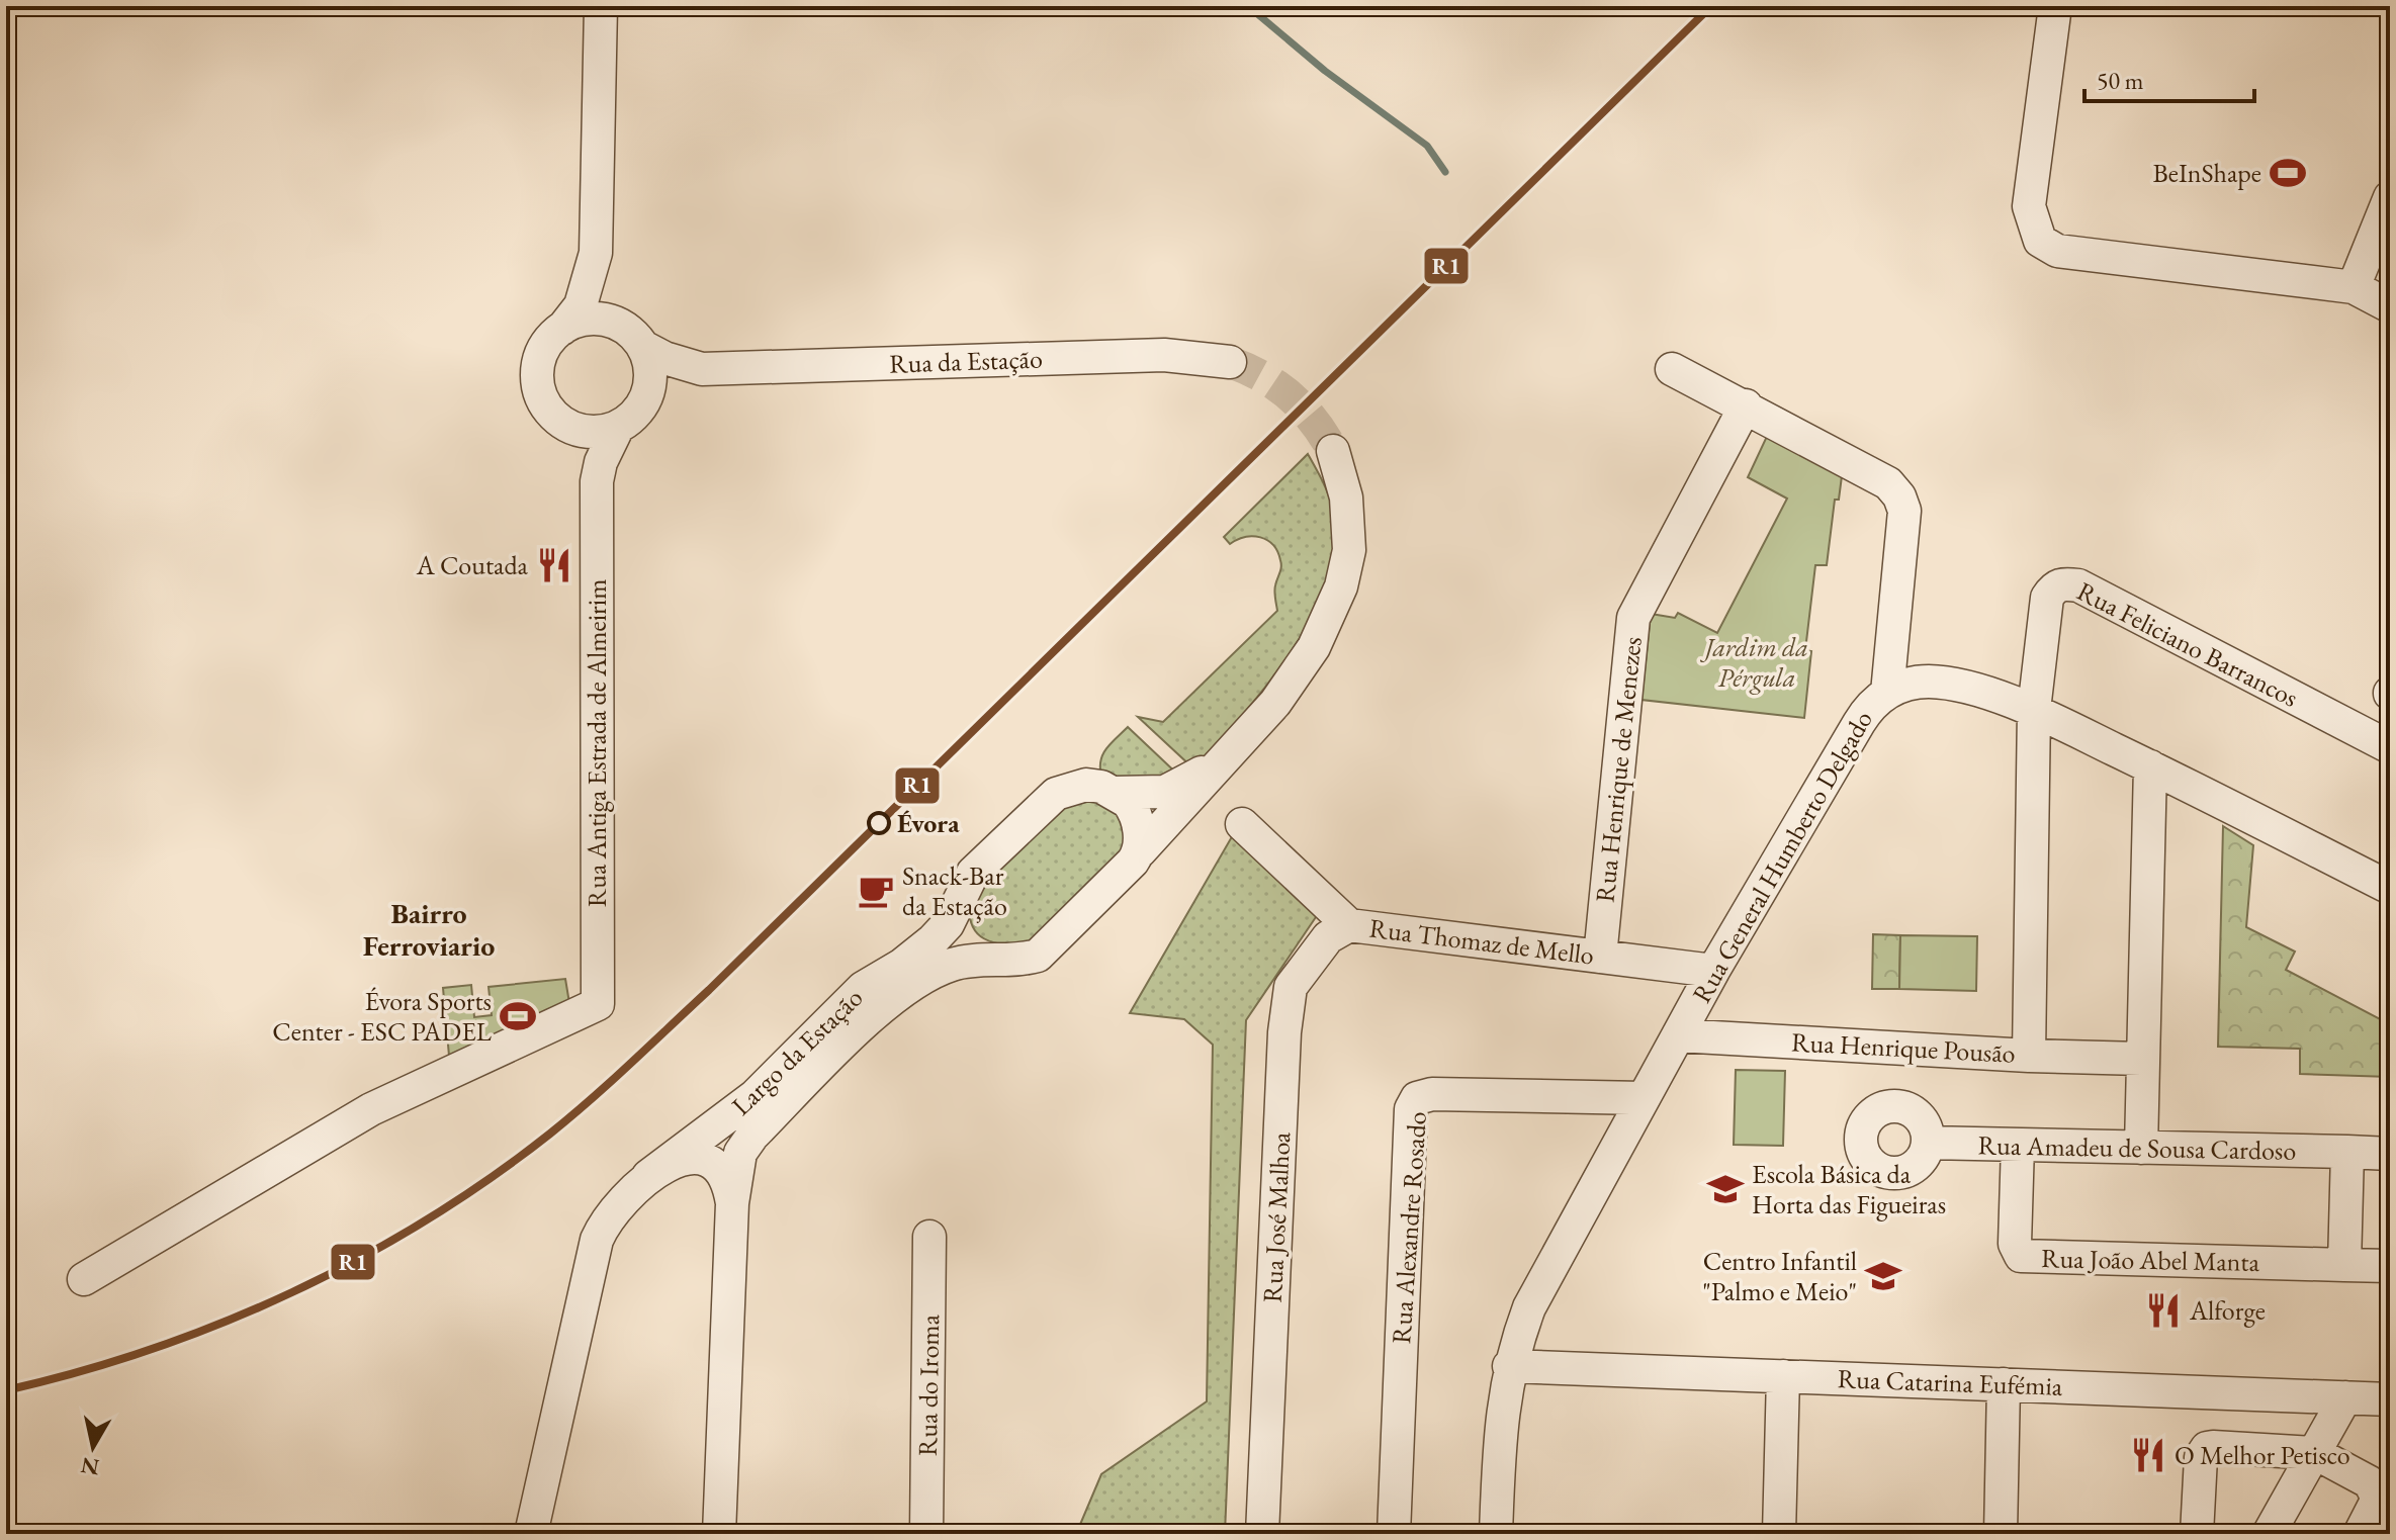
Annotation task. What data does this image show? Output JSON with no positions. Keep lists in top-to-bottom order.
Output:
{
  "streets": {
    "street": [
      "Rua da Estação",
      "Rua Feliciano Barrancos",
      "Rua Antiga Estrada de Almeirim",
      "Rua Henrique de Menezes",
      "Rua General Humberto Delgado",
      "Rua Thomaz de Mello",
      "Rua Henrique Pousão",
      "Largo da Estação",
      "Rua Amadeu de Sousa Cardoso",
      "Rua José Malhoa",
      "Rua Alexandre Rosado",
      "Rua João Abel Manta",
      "Rua Catarina Eufémia",
      "Rua do Iroma"
    ]
  },
  "crossings": [
    ["Rua da Estação", "Rua Antiga Estrada de Almeirim"],
    ["Rua Feliciano Barrancos", "Rua General Humberto Delgado"],
    ["Rua Feliciano Barrancos", "Rua Henrique Pousão"],
    ["Rua Henrique de Menezes", "Rua Thomaz de Mello"],
    ["Rua General Humberto Delgado", "Rua Thomaz de Mello"],
    ["Rua General Humberto Delgado", "Rua Henrique Pousão"],
    ["Rua General Humberto Delgado", "Rua Alexandre Rosado"],
    ["Rua General Humberto Delgado", "Rua Catarina Eufémia"],
    ["Rua Thomaz de Mello", "Rua José Malhoa"],
    ["Rua Amadeu de Sousa Cardoso", "Rua João Abel Manta"]
  ],
  "districts": ["Bairro Ferroviario"],
  "parks": ["Jardim da Pérgula"],
  "places": {
    "sports": ["BeInShape", "Évora Sports Center - ESC PADEL"],
    "restaurant": ["A Coutada", "Alforge", "O Melhor Petisco"],
    "other": ["Évora"],
    "cafe": ["Snack-Bar da Estação"],
    "school or university": ["Escola Básica da Horta das Figueiras", "Centro Infantil \"Palmo e Meio\""]
  },
  "lines": ["transit line R1"],
  "scale_bar": "50 m",
  "north": "bottom"
}
